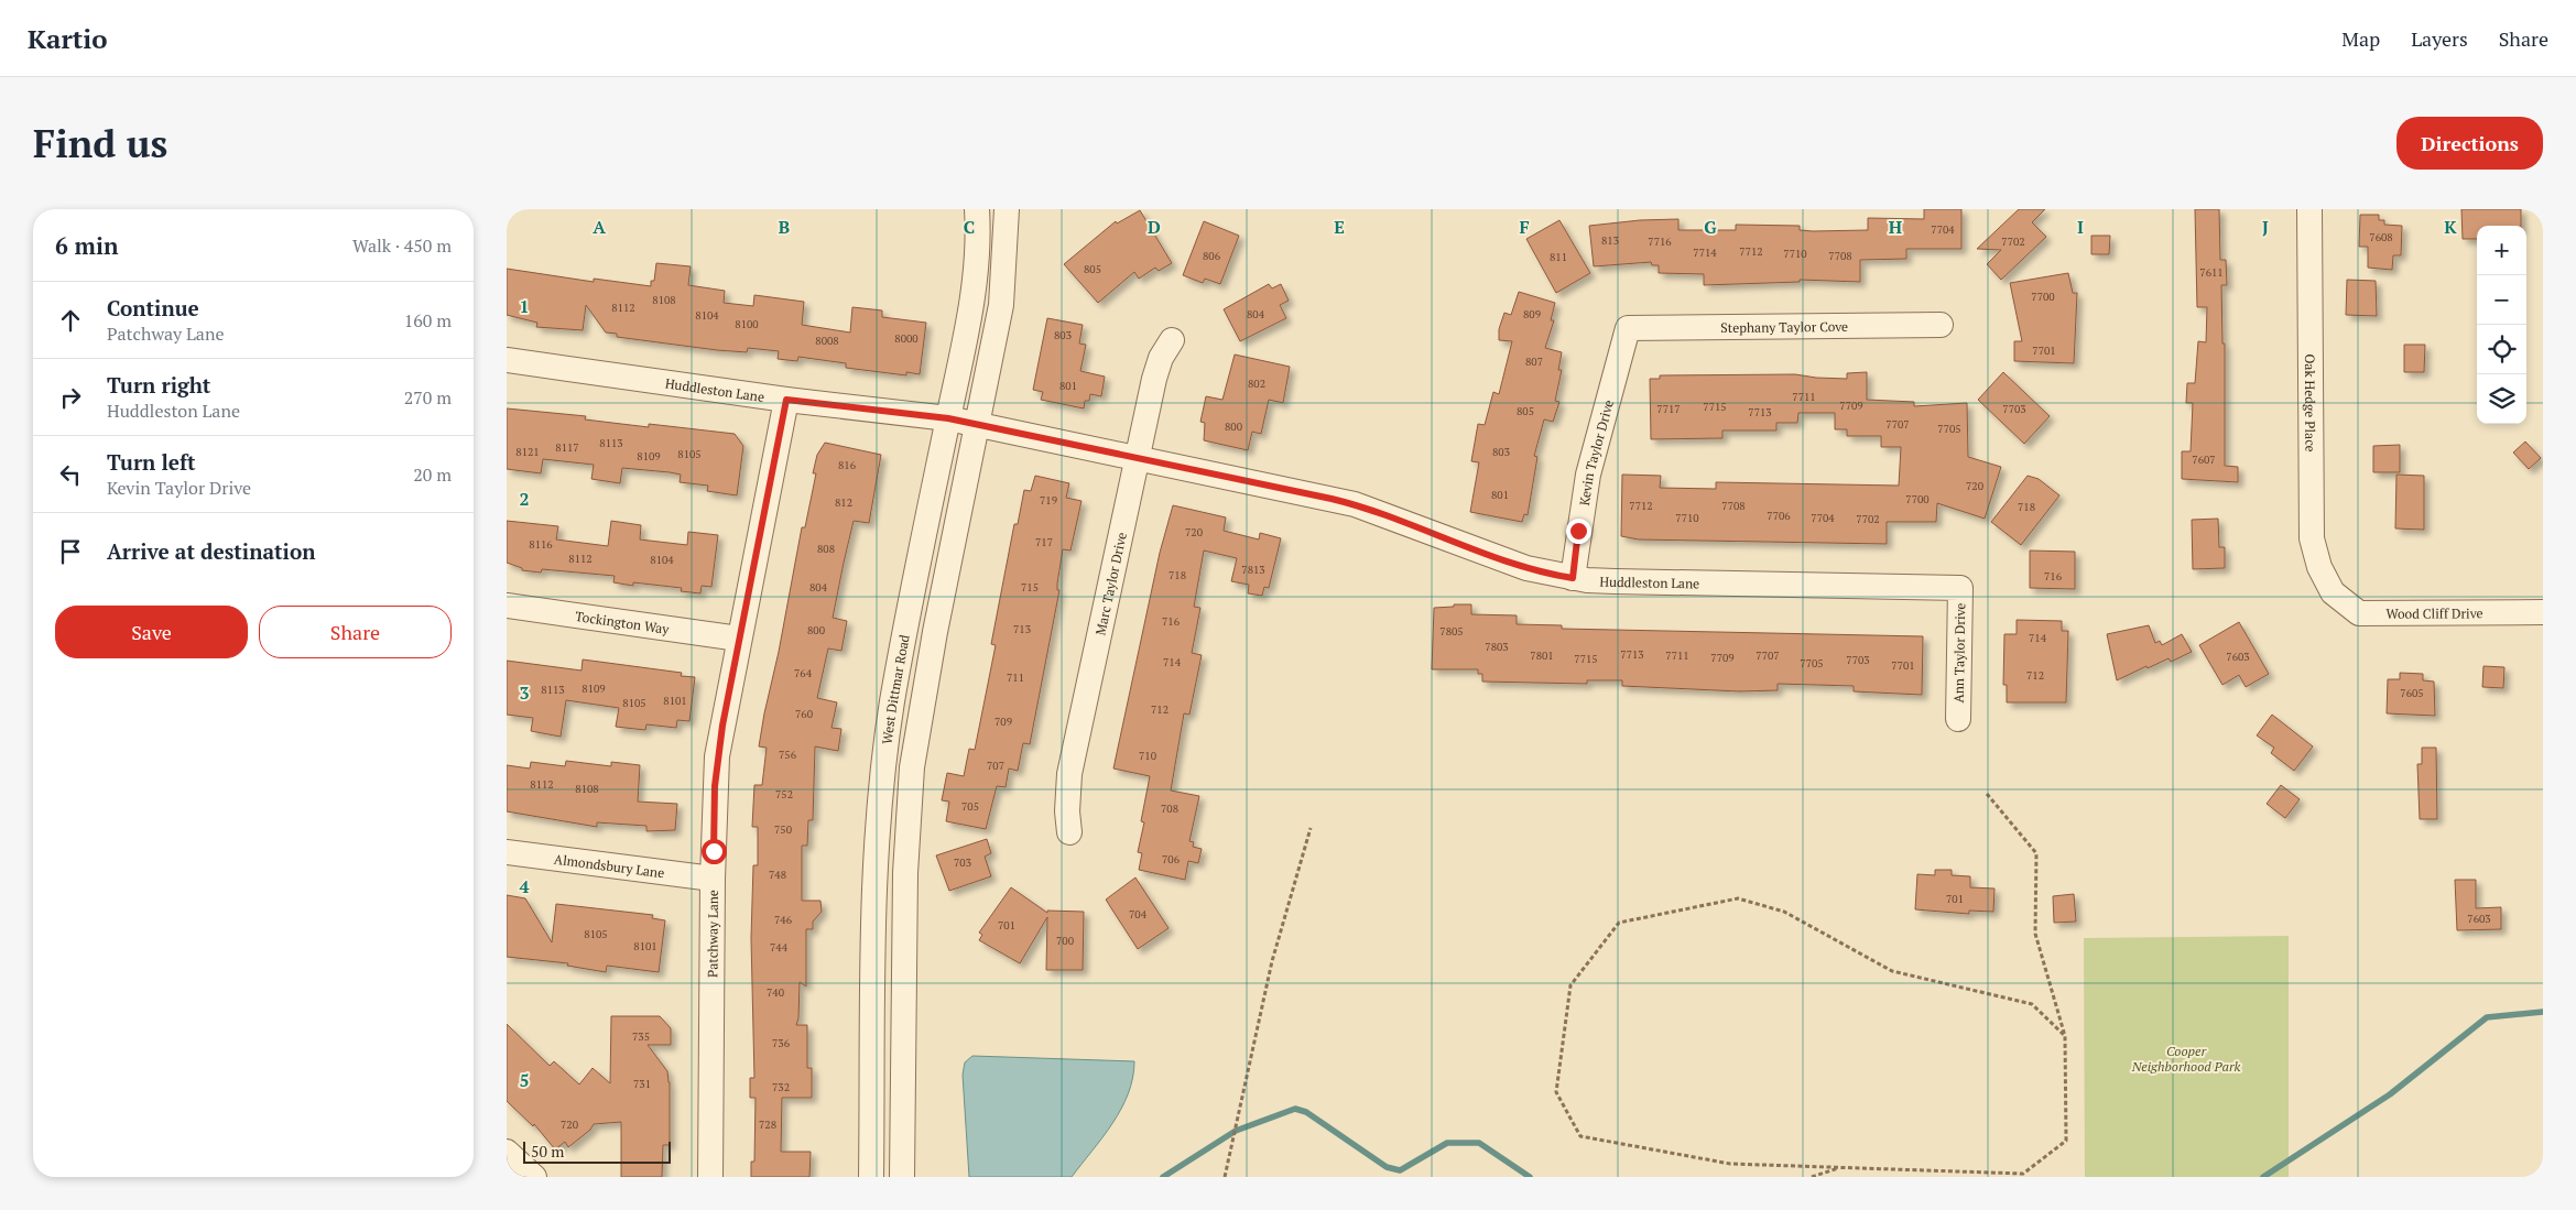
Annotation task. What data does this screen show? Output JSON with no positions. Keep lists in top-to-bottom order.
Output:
{
  "streets": {
    "street": [
      "Stephany Taylor Cove",
      "Huddleston Lane",
      "Oak Hedge Place",
      "Kevin Taylor Drive",
      "Marc Taylor Drive",
      "Wood Cliff Drive",
      "Tockington Way",
      "Ann Taylor Drive",
      "West Dittmar Road",
      "Almondsbury Lane",
      "Patchway Lane"
    ]
  },
  "crossings": [
    ["Stephany Taylor Cove", "Kevin Taylor Drive"],
    ["Huddleston Lane", "Kevin Taylor Drive"],
    ["Huddleston Lane", "Marc Taylor Drive"],
    ["Huddleston Lane", "Ann Taylor Drive"],
    ["Huddleston Lane", "West Dittmar Road"],
    ["Huddleston Lane", "Patchway Lane"],
    ["Oak Hedge Place", "Wood Cliff Drive"],
    ["Tockington Way", "Patchway Lane"],
    ["Almondsbury Lane", "Patchway Lane"]
  ],
  "parks": ["Cooper Neighborhood Park"],
  "house_numbers": [
    "7704",
    "7608",
    "813",
    "7716",
    "7702",
    "7712",
    "7714",
    "7710",
    "806",
    "7708",
    "811",
    "805",
    "7611",
    "7700",
    "8108",
    "8112",
    "804",
    "809",
    "8104",
    "8100",
    "803",
    "8000",
    "8008",
    "7701",
    "807",
    "802",
    "801",
    "7711",
    "7709",
    "7715",
    "7717",
    "7703",
    "805",
    "7713",
    "7707",
    "800",
    "7705",
    "8113",
    "8117",
    "8121",
    "803",
    "8105",
    "8109",
    "7607",
    "816",
    "720",
    "801",
    "7700",
    "719",
    "812",
    "7712",
    "7708",
    "718",
    "7706",
    "7710",
    "7704",
    "7702",
    "720",
    "717",
    "8116",
    "808",
    "8112",
    "8104",
    "7813",
    "718",
    "716",
    "804",
    "715",
    "716",
    "713",
    "800",
    "7805",
    "714",
    "7803",
    "7713",
    "7801",
    "7711",
    "7707",
    "7603",
    "7709",
    "7715",
    "7703",
    "714",
    "7705",
    "7701",
    "764",
    "712",
    "711",
    "8109",
    "8113",
    "7605",
    "8101",
    "8105",
    "712",
    "760",
    "709",
    "756",
    "710",
    "707",
    "8112",
    "8108",
    "752",
    "705",
    "708",
    "750",
    "706",
    "703",
    "748",
    "701",
    "704",
    "7603",
    "746",
    "701",
    "8105",
    "700",
    "8101",
    "744",
    "740",
    "735",
    "736",
    "731",
    "732",
    "720",
    "728"
  ],
  "scale_bar": "50 m",
  "page": {
    "header": "Kartio",
    "nav": ["Map", "Layers", "Share"],
    "buttons": [
      "Directions",
      ["Save", "Share"]
    ],
    "title": "Find us",
    "heading": ["6 min", "Walk · 450 m"],
    "map_buttons": ["+", "−"],
    "list": [
      ["Continue", "Patchway Lane", "160 m"],
      ["Turn right", "Huddleston Lane", "270 m"],
      ["Turn left", "Kevin Taylor Drive", "20 m"],
      "Arrive at destination"
    ],
    "scale": "50 m"
  },
  "grid": {
    "columns": [
      "A",
      "B",
      "C",
      "D",
      "E",
      "F",
      "G",
      "H",
      "I",
      "J",
      "K"
    ],
    "rows": [
      "1",
      "2",
      "3",
      "4",
      "5"
    ]
  }
}
